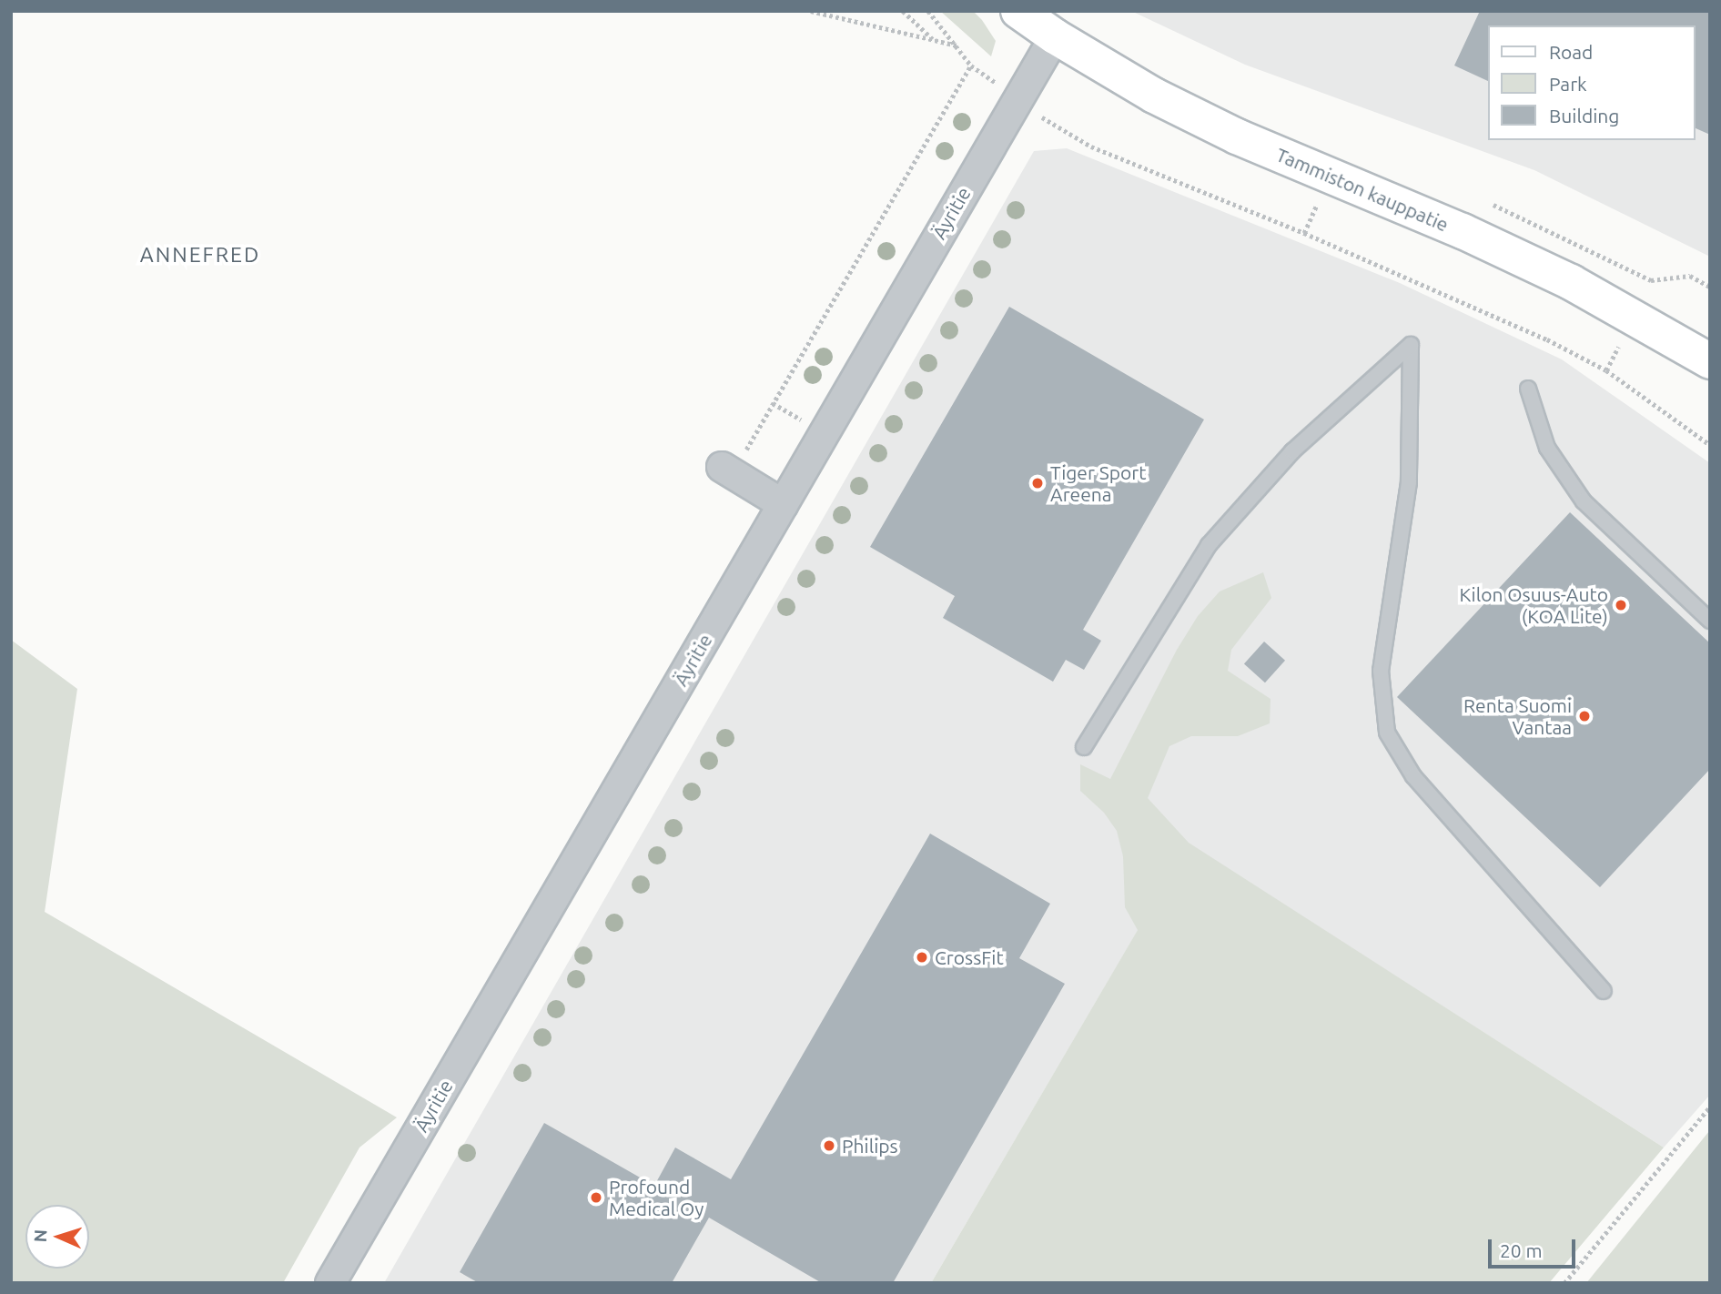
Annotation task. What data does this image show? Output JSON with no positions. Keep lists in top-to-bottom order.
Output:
{
  "streets": {
    "main road": ["Tammiston kauppatie"],
    "street": ["Äyritie"]
  },
  "crossings": [
    ["Tammiston kauppatie", "Äyritie"]
  ],
  "districts": ["ANNEFRED"],
  "places": [
    "Tiger Sport Areena",
    "Kilon Osuus-Auto (KOA Lite)",
    "Renta Suomi Vantaa",
    "CrossFit",
    "Philips",
    "Profound Medical Oy"
  ],
  "legend": ["Road", "Park", "Building"],
  "scale_bar": "20 m",
  "north": "left"
}
